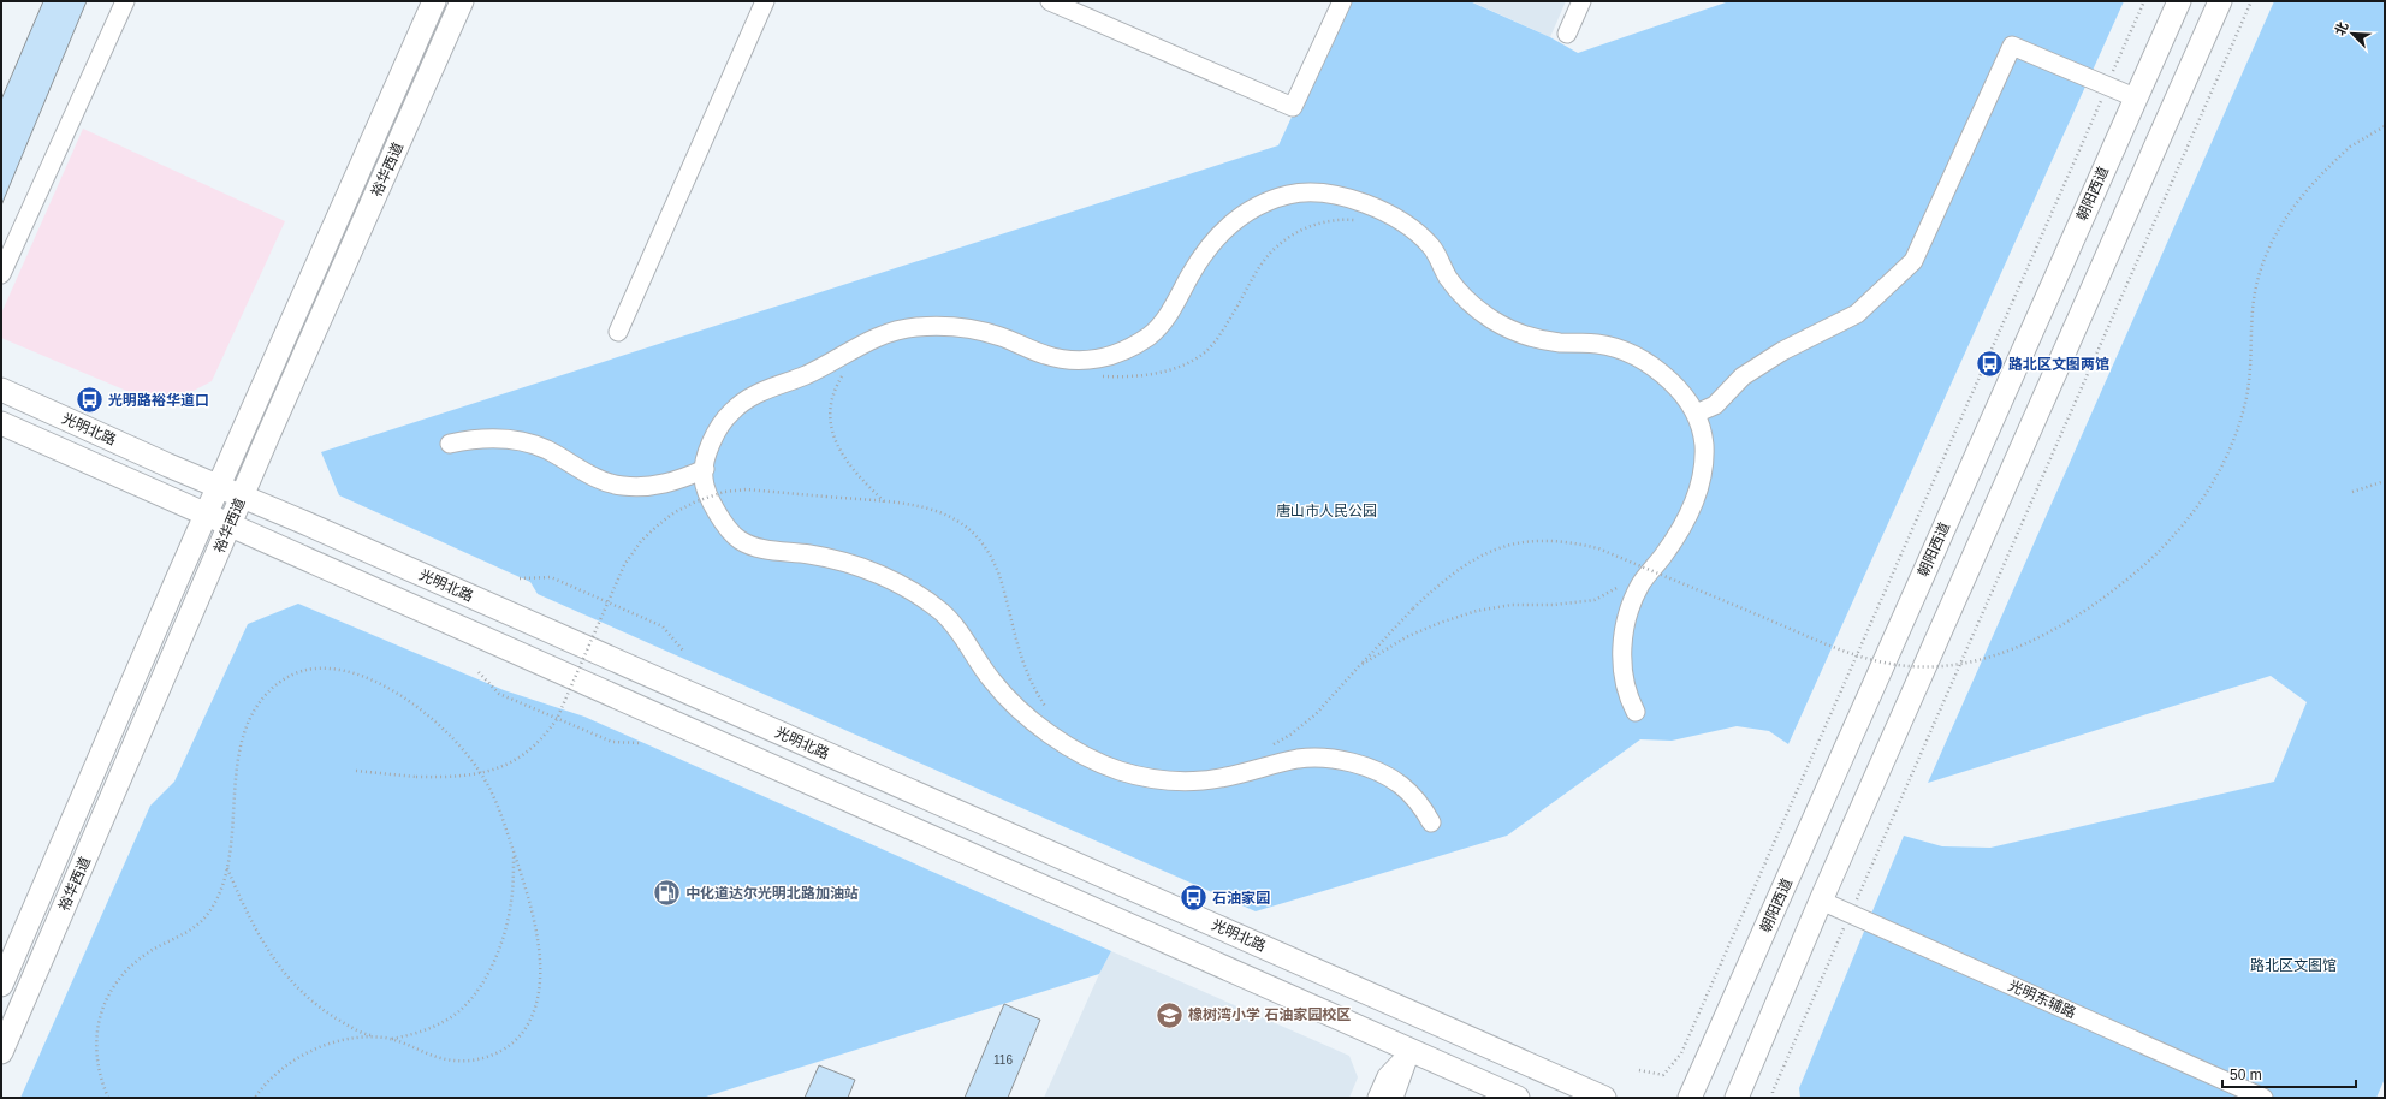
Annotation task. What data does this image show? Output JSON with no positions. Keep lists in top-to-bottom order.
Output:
{
  "streets": {
    "main road": ["裕华西道", "朝阳西道", "光明北路"],
    "street": ["光明东辅路"]
  },
  "crossings": [
    ["裕华西道", "光明北路"]
  ],
  "parks": ["唐山市人民公园", "路北区文图馆"],
  "places": {
    "bus stop": ["路北区文图两馆", "光明路裕华道口", "石油家园"],
    "fuel station": ["中化道达尔光明北路加油站"],
    "school or university": ["橡树湾小学 石油家园校区"]
  },
  "house_numbers": ["116"],
  "scale_bar": "50 m",
  "north": "top left"
}
